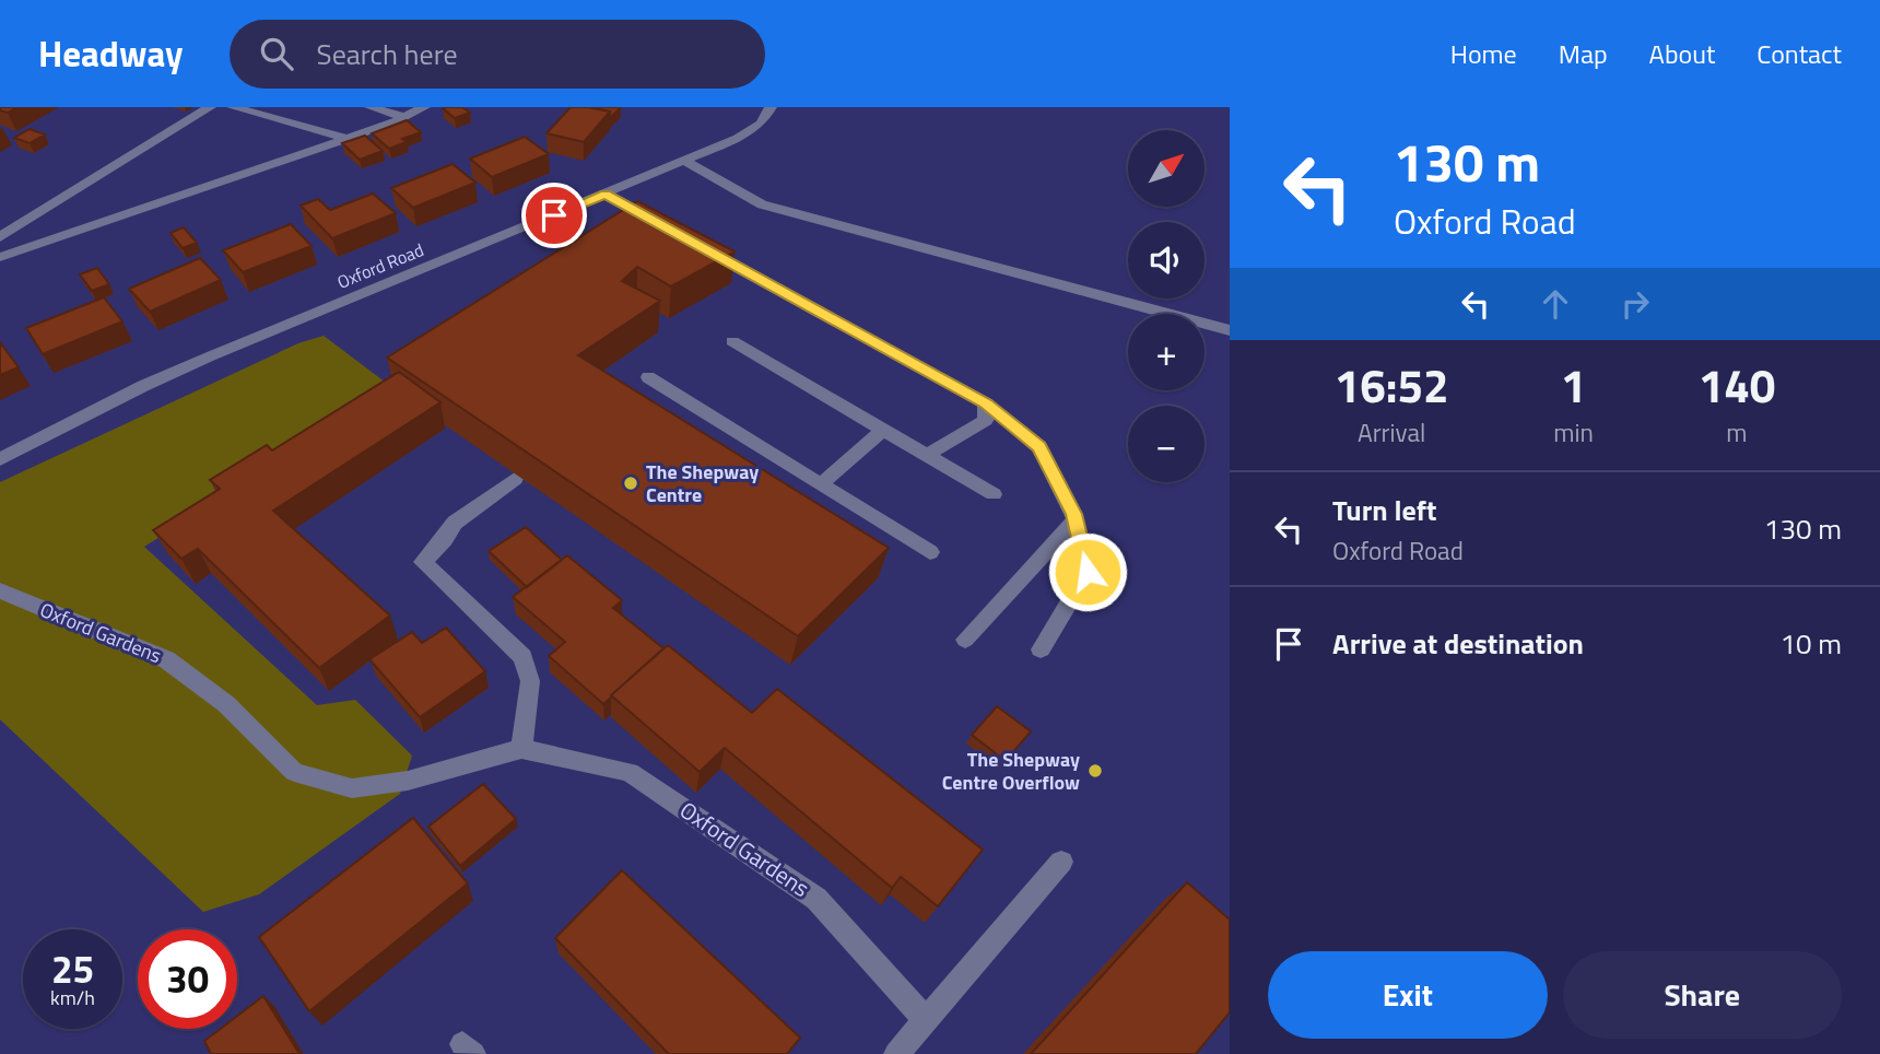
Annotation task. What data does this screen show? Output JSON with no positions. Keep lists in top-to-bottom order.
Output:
{
  "streets": {
    "street": ["Oxford Road", "Oxford Gardens"]
  },
  "places": ["The Shepway Centre", "The Shepway Centre Overflow"],
  "north": "top right",
  "page": {
    "header": "Headway",
    "search": "Search here",
    "nav": [
      "Home",
      "Map",
      "About",
      "Contact"
    ],
    "turn": ["130 m", "Oxford Road"],
    "map_buttons": ["+", "−"],
    "eta": [
      "16:52",
      "Arrival",
      "1",
      "min",
      "140",
      "m"
    ],
    "list": [
      {
        "name": "Turn left",
        "note": "Oxford Road",
        "value": "130 m"
      },
      {
        "name": "Arrive at destination",
        "value": "10 m"
      }
    ],
    "speed": "25 km/h",
    "limit": "30",
    "buttons": ["Exit", "Share"]
  }
}
